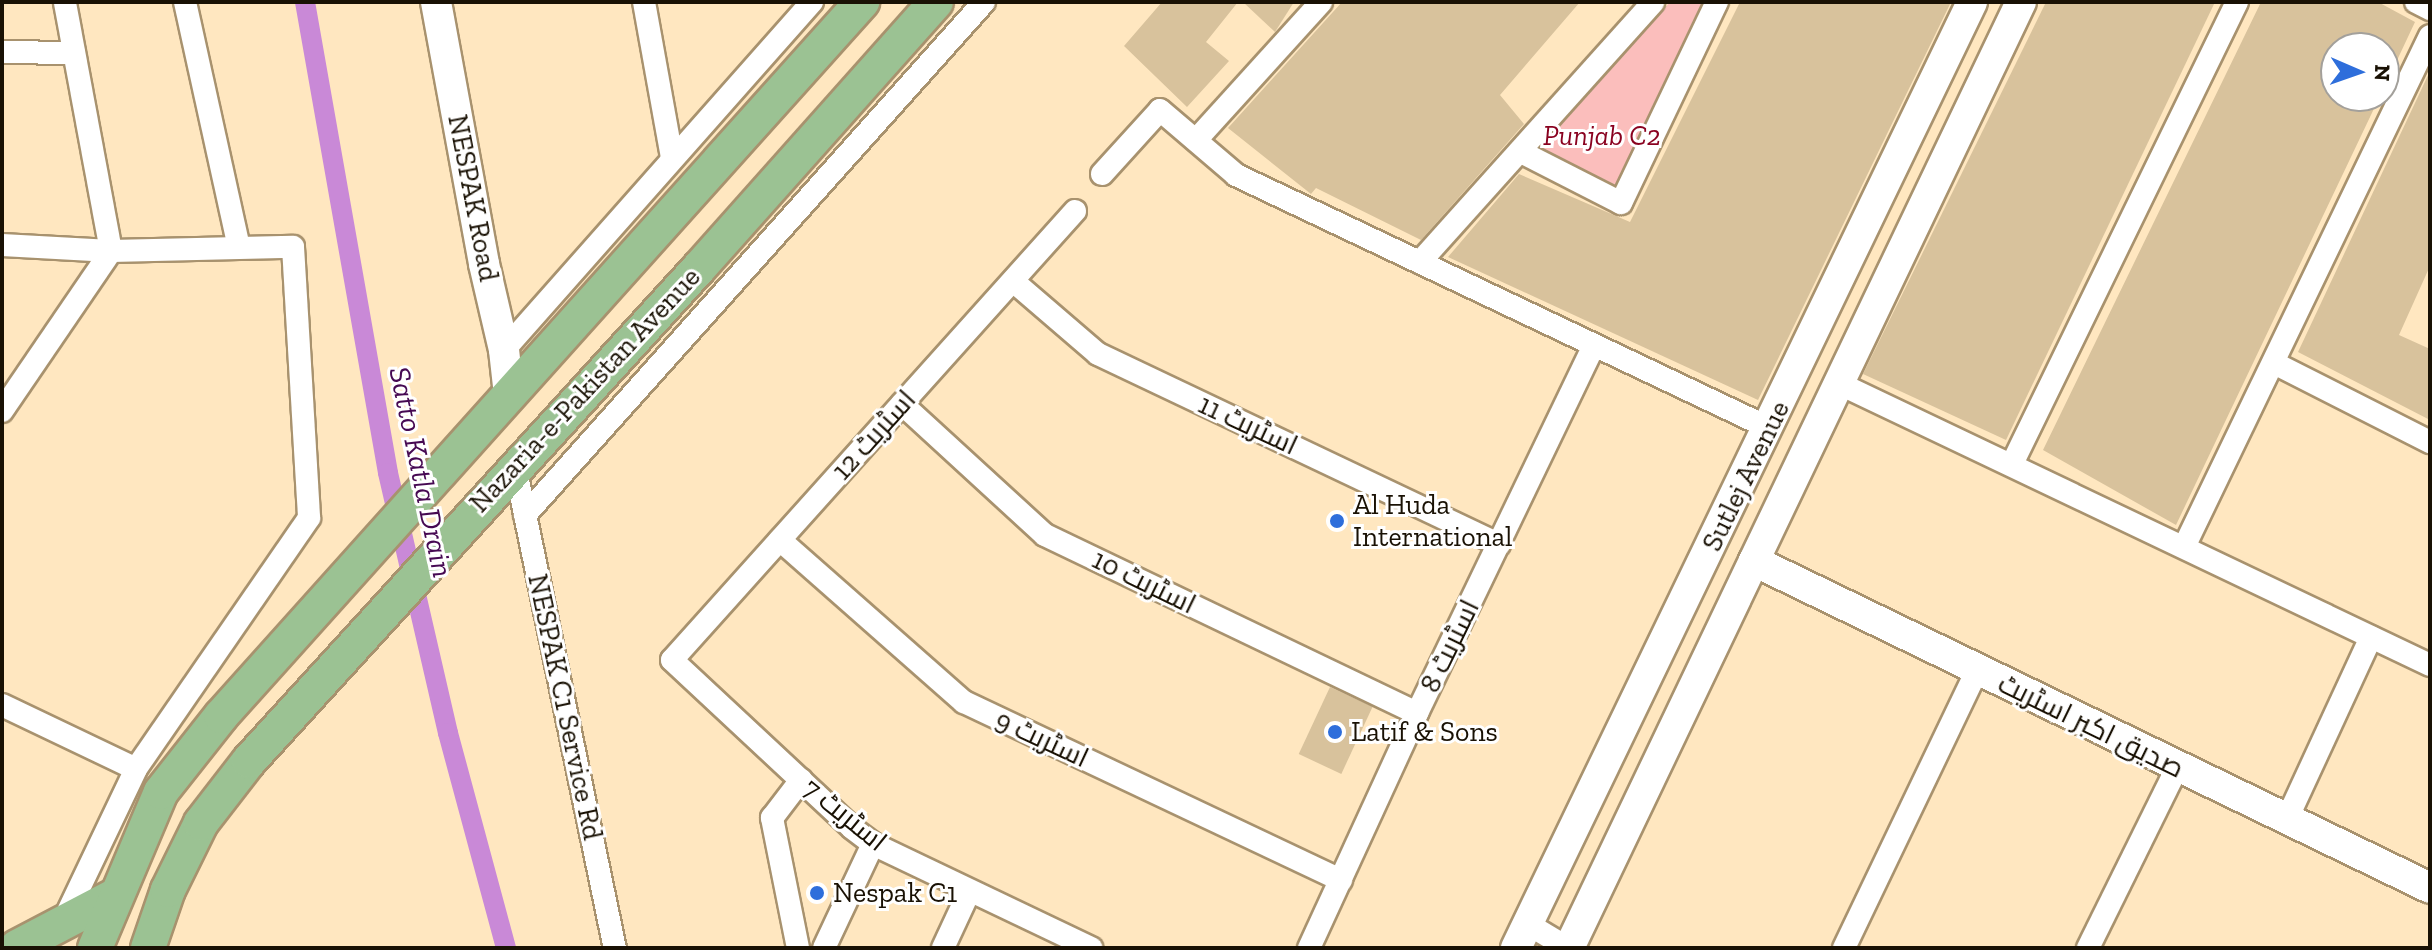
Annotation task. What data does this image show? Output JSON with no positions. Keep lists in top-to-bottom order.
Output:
{
  "streets": {
    "main road": ["Nazaria-e-Pakistan Avenue"],
    "street": [
      "NESPAK Road",
      "اسٹریٹ 11",
      "اسٹریٹ 12",
      "Sutlej Avenue",
      "اسٹریٹ 10",
      "اسٹریٹ 8",
      "NESPAK C1 Service Rd",
      "صدیق اکبر اسٹریٹ",
      "اسٹریٹ 9",
      "اسٹریٹ 7"
    ]
  },
  "crossings": [
    ["NESPAK Road", "Nazaria-e-Pakistan Avenue"],
    ["Nazaria-e-Pakistan Avenue", "NESPAK C1 Service Rd"],
    ["اسٹریٹ 11", "اسٹریٹ 12"],
    ["اسٹریٹ 11", "اسٹریٹ 8"],
    ["اسٹریٹ 12", "اسٹریٹ 10"],
    ["اسٹریٹ 12", "اسٹریٹ 9"],
    ["اسٹریٹ 12", "اسٹریٹ 7"],
    ["Sutlej Avenue", "صدیق اکبر اسٹریٹ"],
    ["اسٹریٹ 10", "اسٹریٹ 8"],
    ["اسٹریٹ 8", "اسٹریٹ 9"]
  ],
  "water": ["Satto Katla Drain"],
  "parks": ["Punjab C2"],
  "places": ["Al Huda International", "Latif & Sons", "Nespak C1"],
  "north": "right"
}
